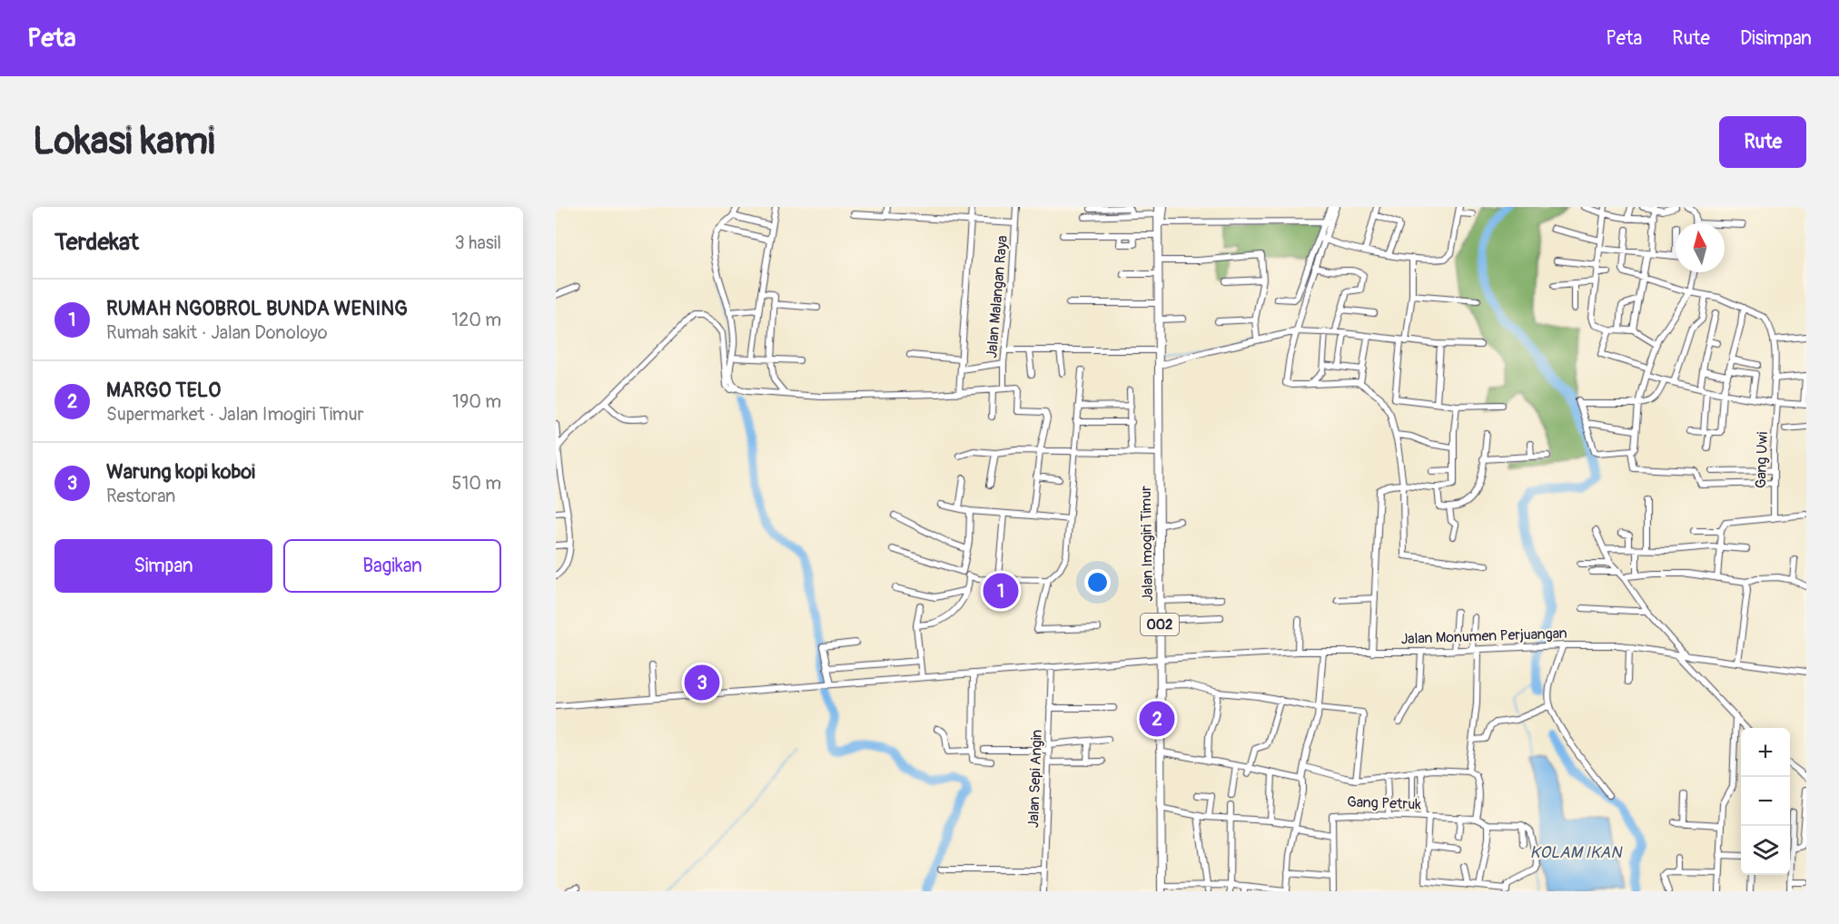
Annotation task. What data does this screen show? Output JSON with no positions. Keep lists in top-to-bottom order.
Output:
{
  "streets": {
    "main road": ["Jalan Imogiri Timur", "002"],
    "street": [
      "Jalan Malangan Raya",
      "Gang Uwi",
      "Jalan Monumen Perjuangan",
      "Jalan Sepi Angin",
      "Gang Petruk"
    ]
  },
  "crossings": [
    ["Jalan Imogiri Timur", "Jalan Monumen Perjuangan"],
    ["Jalan Monumen Perjuangan", "Jalan Sepi Angin"]
  ],
  "water": ["KOLAM IKAN"],
  "north": "top",
  "page": {
    "header": "Peta",
    "nav": ["Peta", "Rute", "Disimpan"],
    "buttons": [
      "Rute",
      ["Simpan", "Bagikan"]
    ],
    "title": "Lokasi kami",
    "heading": ["Terdekat", "3 hasil"],
    "list": [
      {
        "mark": "1",
        "name": "RUMAH NGOBROL BUNDA WENING",
        "note": "Rumah sakit · Jalan Donoloyo",
        "value": "120 m"
      },
      {
        "mark": "2",
        "name": "MARGO TELO",
        "note": "Supermarket · Jalan Imogiri Timur",
        "value": "190 m"
      },
      {
        "mark": "3",
        "name": "Warung kopi koboi",
        "note": "Restoran",
        "value": "510 m"
      }
    ],
    "pins": ["1", "3", "2"],
    "map_buttons": ["+", "−"]
  }
}
